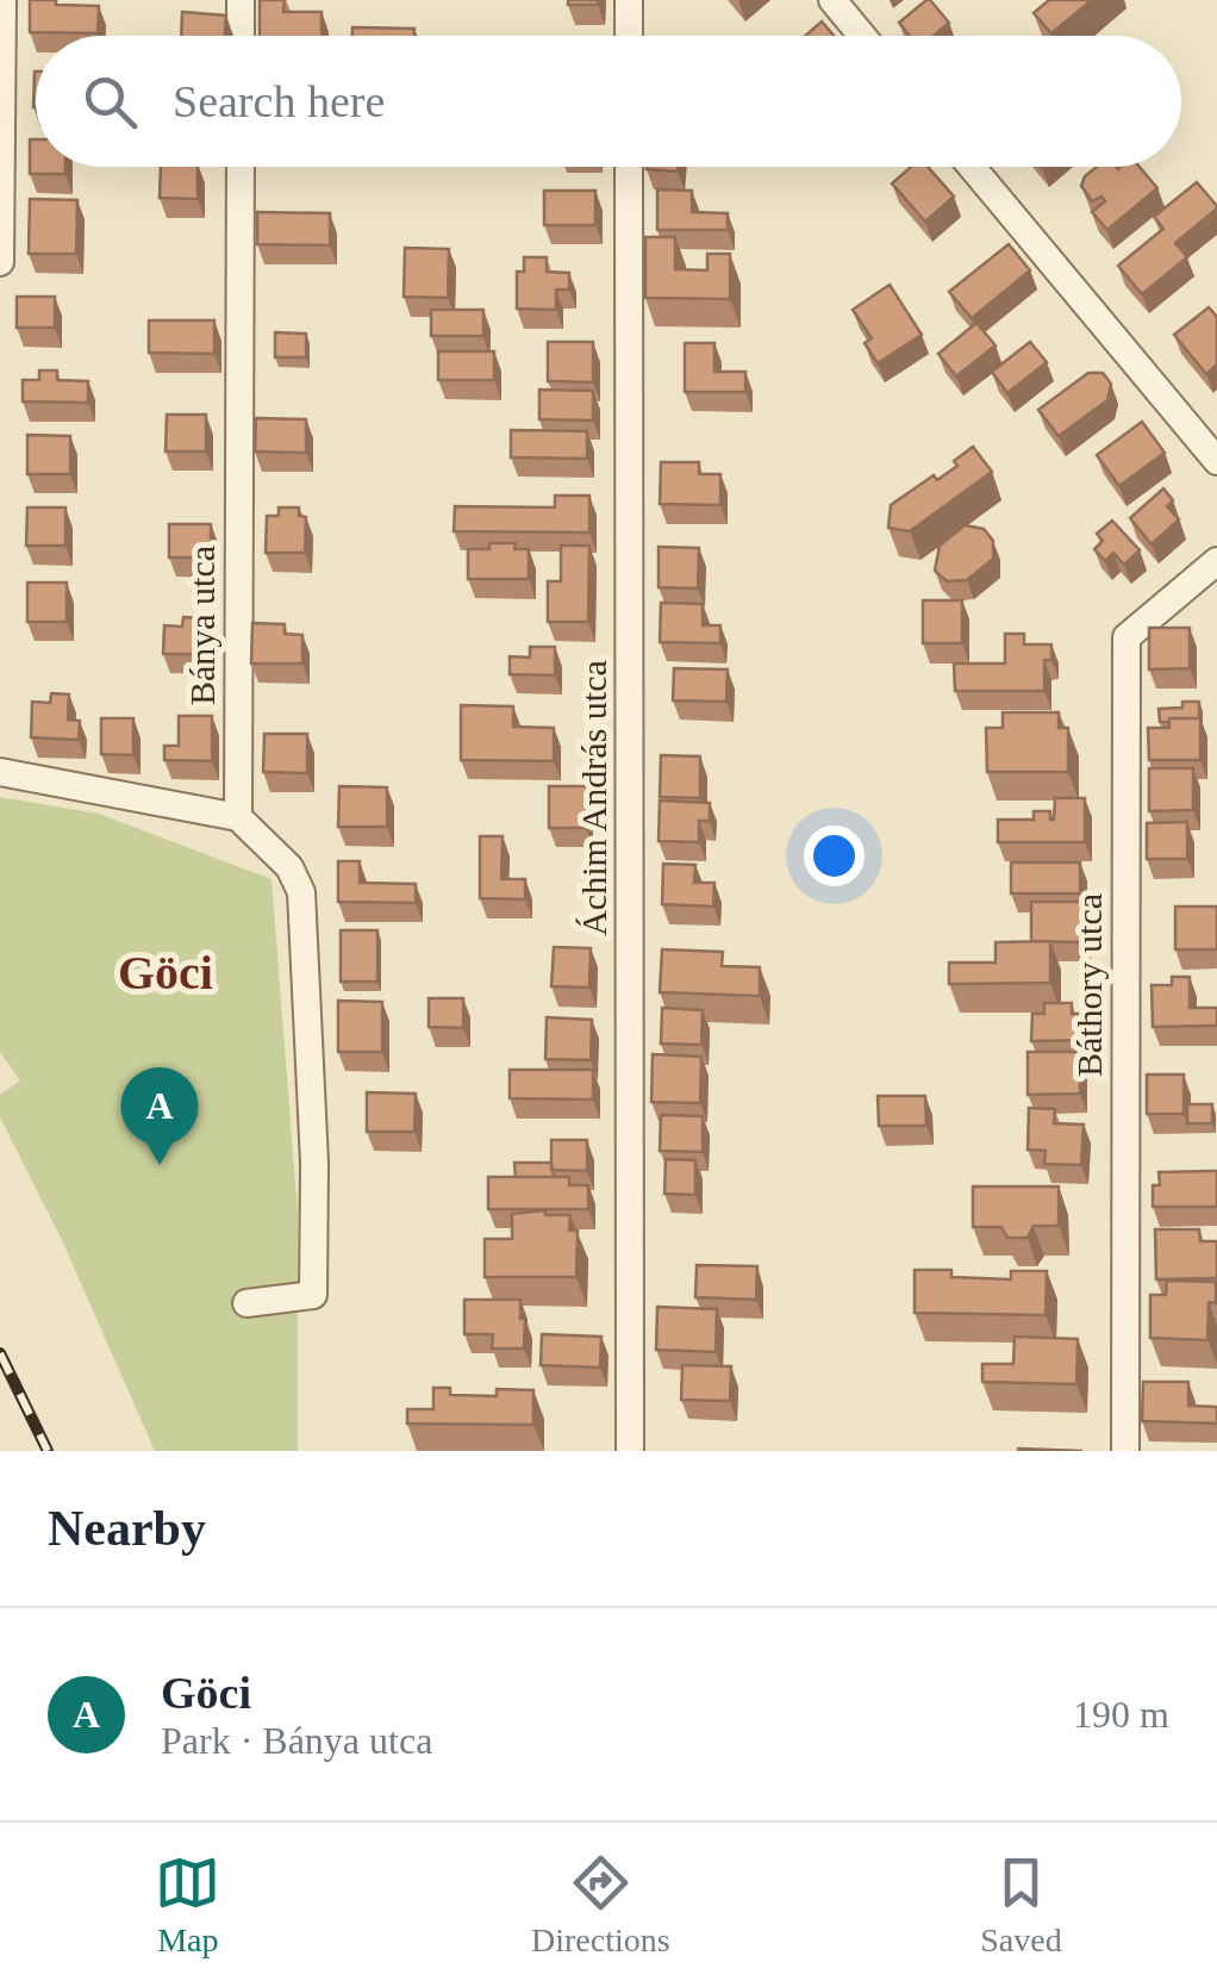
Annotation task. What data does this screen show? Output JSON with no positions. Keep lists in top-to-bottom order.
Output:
{
  "streets": {
    "street": ["Bánya utca", "Áchim András utca", "Báthory utca"]
  },
  "districts": ["Göci"],
  "page": {
    "search": "Search here",
    "pins": "A",
    "heading": "Nearby",
    "list": [
      {
        "mark": "A",
        "name": "Göci",
        "note": "Park · Bánya utca",
        "value": "190 m"
      }
    ],
    "nav": ["Map", "Directions", "Saved"]
  }
}
